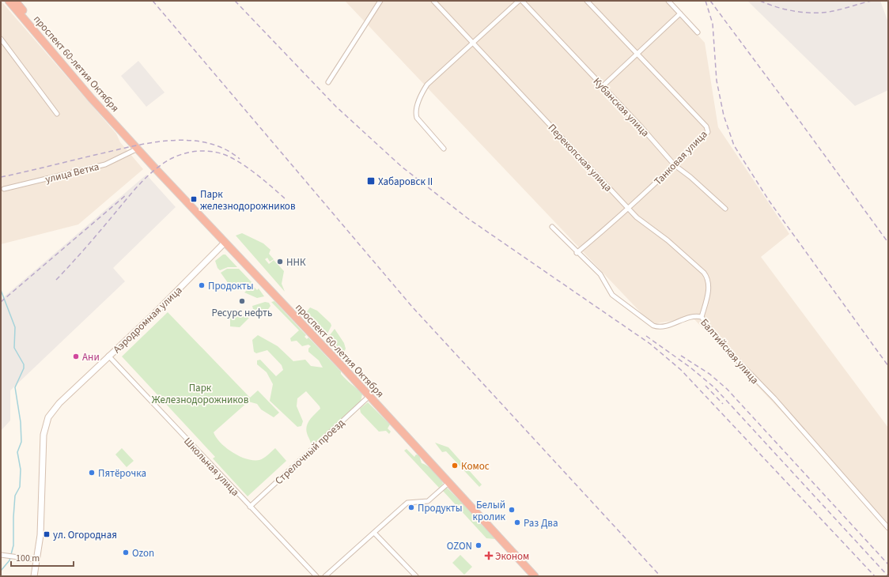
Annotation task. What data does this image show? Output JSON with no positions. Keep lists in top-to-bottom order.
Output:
{
  "streets": {
    "highway": ["проспект 60-летия Октября"],
    "street": [
      "Кубанская улица",
      "Перекопская улица",
      "Танковая улица",
      "улица Ветка",
      "Аэродромная улица",
      "Балтийская улица",
      "Стрелочный проезд",
      "Школьная улица"
    ]
  },
  "crossings": [
    ["проспект 60-летия Октября", "улица Ветка"],
    ["проспект 60-летия Октября", "Аэродромная улица"],
    ["проспект 60-летия Октября", "Стрелочный проезд"],
    ["Кубанская улица", "Танковая улица"],
    ["Перекопская улица", "Танковая улица"],
    ["Перекопская улица", "Балтийская улица"],
    ["Танковая улица", "Балтийская улица"],
    ["Аэродромная улица", "Школьная улица"],
    ["Стрелочный проезд", "Школьная улица"]
  ],
  "parks": ["Парк Железнодорожников"],
  "places": {
    "transit": ["Хабаровск II", "Парк железнодорожников", "ул. Огородная"],
    "other": [
      "ННК",
      "Продокты",
      "Ресурс нефть",
      "Ани",
      "Комос",
      "Пятёрочка",
      "Продукты",
      "Белый кролик",
      "Раз Два",
      "OZON",
      "Ozon"
    ],
    "health": ["Эконом"]
  },
  "scale_bar": "100 m"
}
